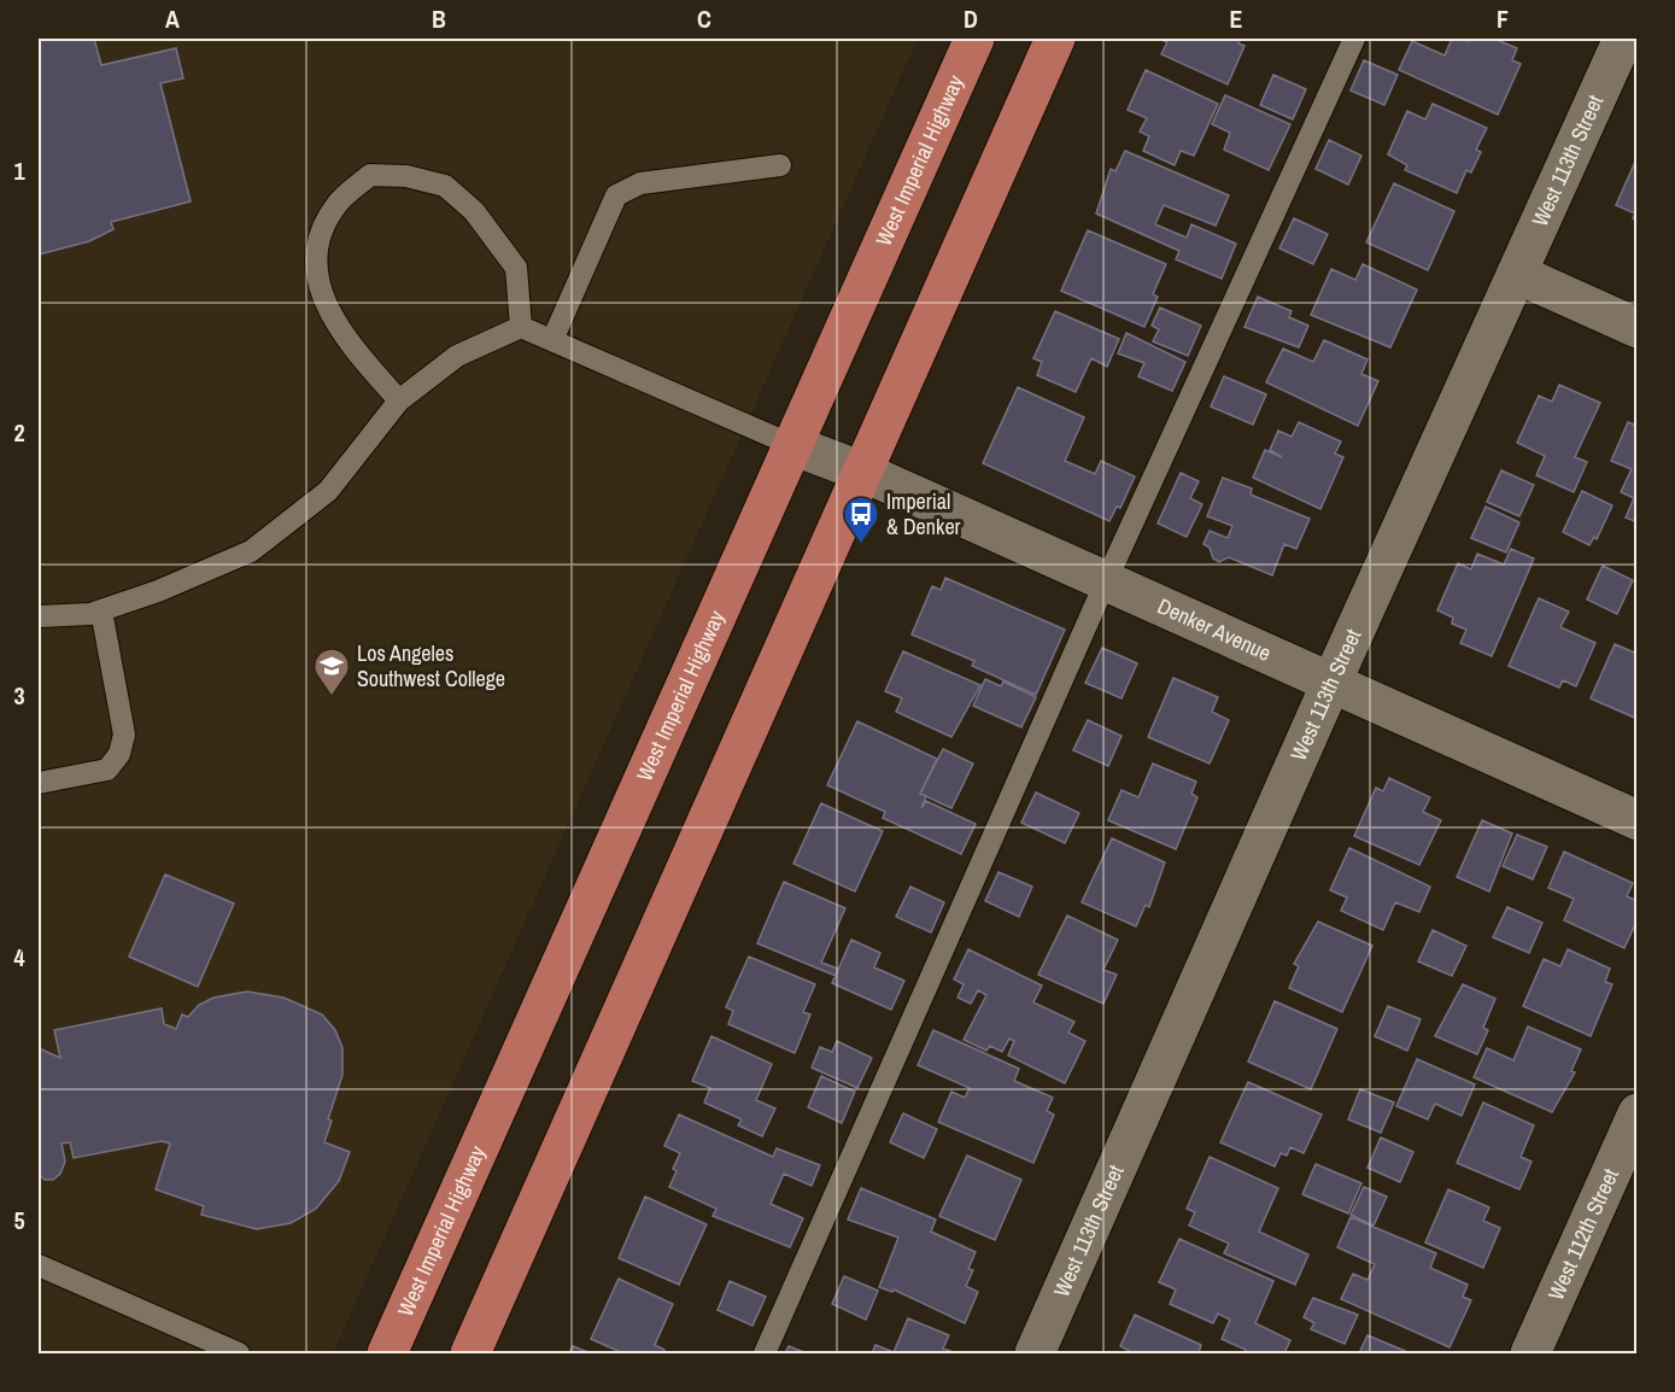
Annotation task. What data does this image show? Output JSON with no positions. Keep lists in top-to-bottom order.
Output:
{
  "streets": {
    "main road": ["West Imperial Highway"],
    "street": ["West 113th Street", "Denker Avenue", "West 112th Street"]
  },
  "crossings": [
    ["West Imperial Highway", "Denker Avenue"],
    ["West 113th Street", "Denker Avenue"]
  ],
  "places": {
    "bus stop": ["Imperial & Denker"],
    "school or university": ["Los Angeles Southwest College"]
  },
  "grid": {
    "columns": [
      "A",
      "B",
      "C",
      "D",
      "E",
      "F"
    ],
    "rows": [
      "1",
      "2",
      "3",
      "4",
      "5"
    ]
  }
}
